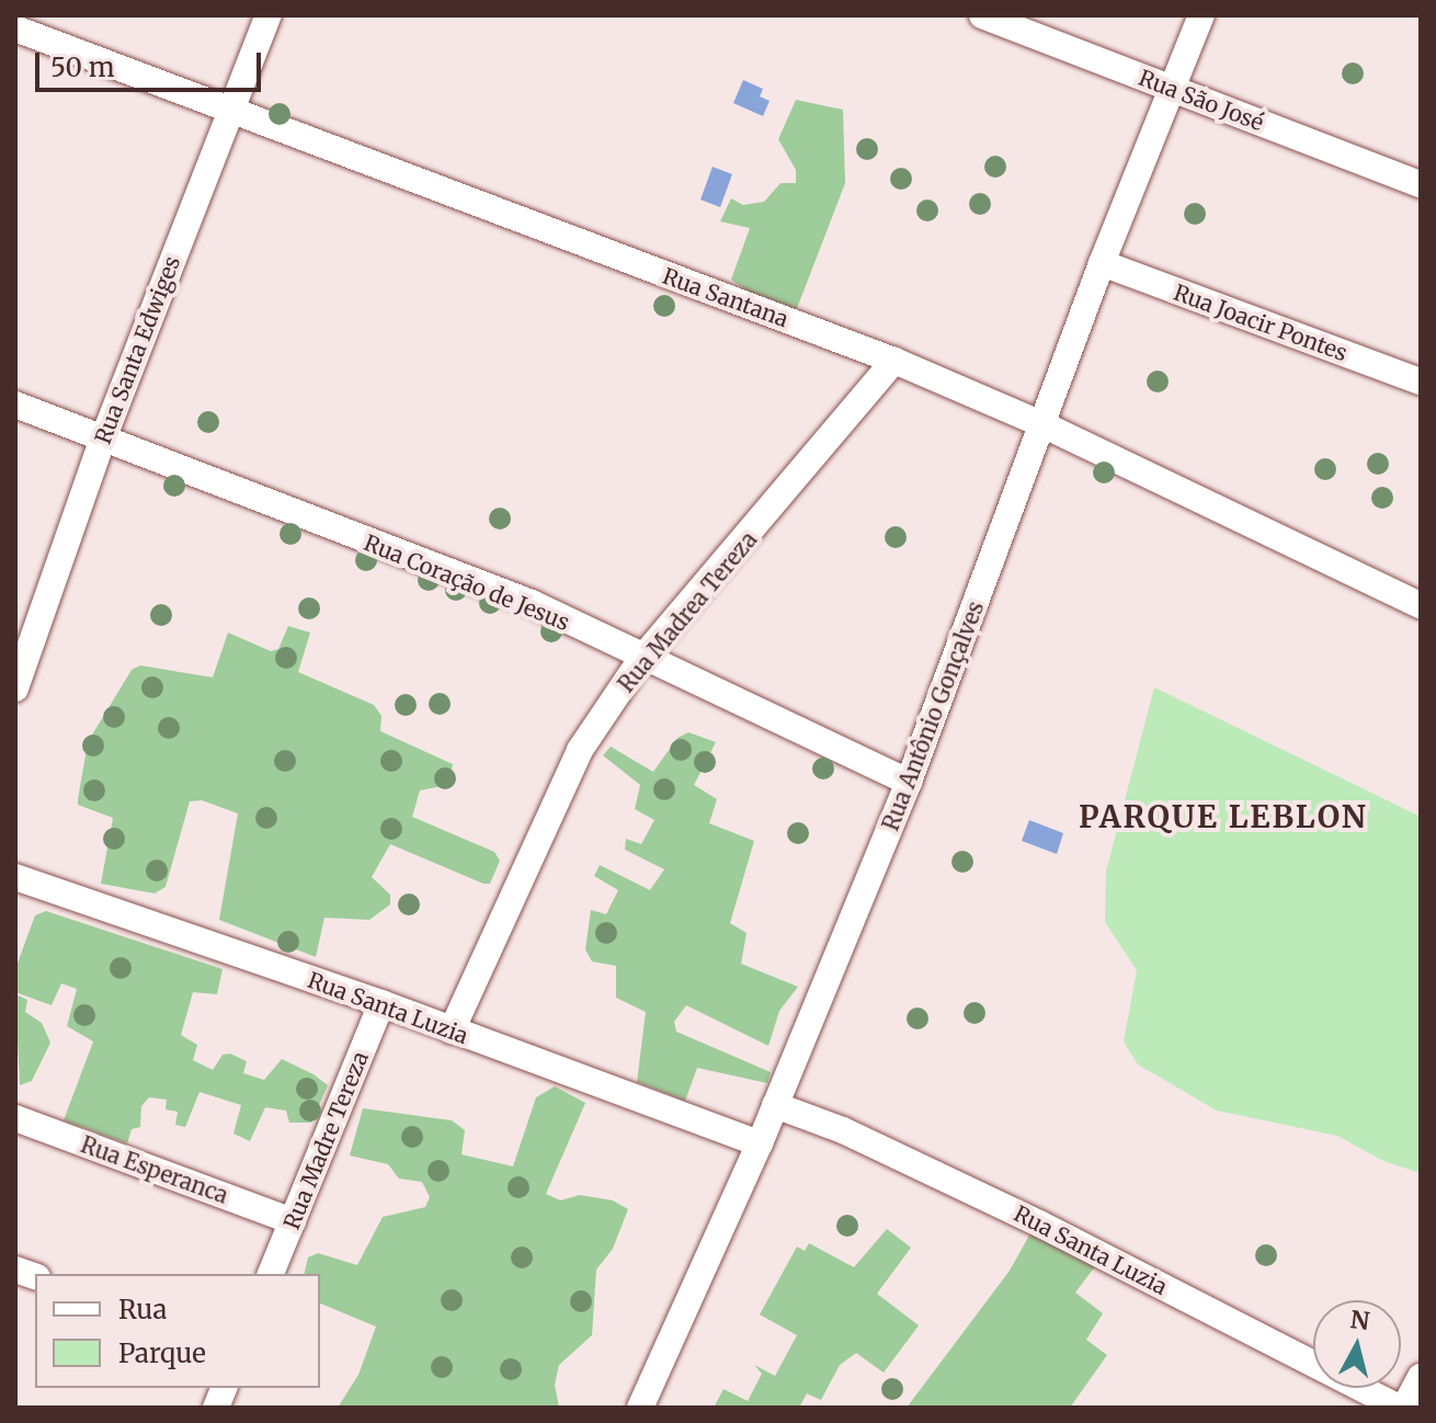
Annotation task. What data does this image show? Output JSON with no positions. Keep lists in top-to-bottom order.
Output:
{
  "streets": {
    "street": [
      "Rua São José",
      "Rua Santana",
      "Rua Joacir Pontes",
      "Rua Santa Edwiges",
      "Rua Coração de Jesus",
      "Rua Madrea Tereza",
      "Rua Antônio Gonçalves",
      "Rua Santa Luzia",
      "Rua Madre Tereza",
      "Rua Esperanca"
    ]
  },
  "crossings": [
    ["Rua São José", "Rua Antônio Gonçalves"],
    ["Rua Santana", "Rua Santa Edwiges"],
    ["Rua Santana", "Rua Madrea Tereza"],
    ["Rua Santana", "Rua Antônio Gonçalves"],
    ["Rua Joacir Pontes", "Rua Antônio Gonçalves"],
    ["Rua Santa Edwiges", "Rua Coração de Jesus"],
    ["Rua Coração de Jesus", "Rua Madrea Tereza"],
    ["Rua Coração de Jesus", "Rua Antônio Gonçalves"],
    ["Rua Madrea Tereza", "Rua Santa Luzia"],
    ["Rua Antônio Gonçalves", "Rua Santa Luzia"],
    ["Rua Santa Luzia", "Rua Madre Tereza"],
    ["Rua Madre Tereza", "Rua Esperanca"]
  ],
  "districts": ["PARQUE LEBLON"],
  "legend": ["Rua", "Parque"],
  "scale_bar": "50 m",
  "north": "top"
}
